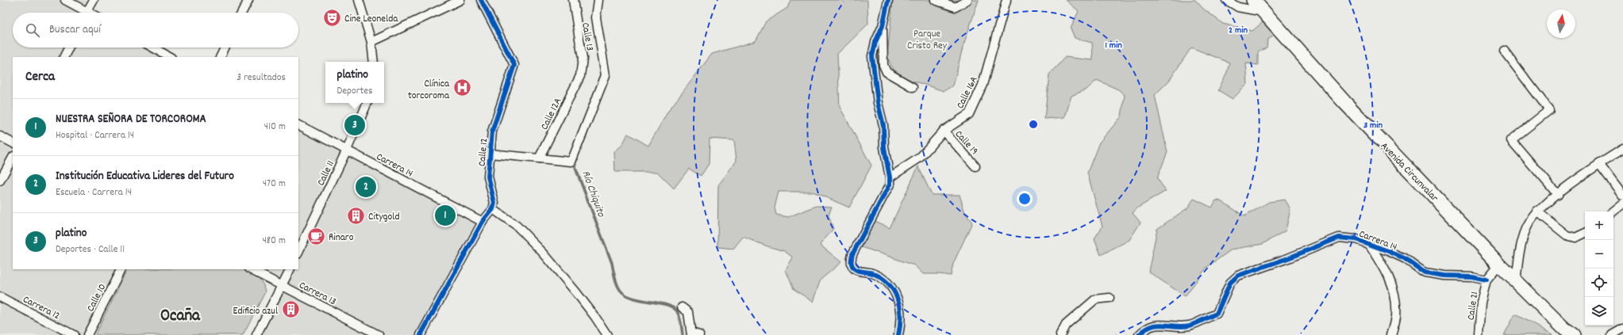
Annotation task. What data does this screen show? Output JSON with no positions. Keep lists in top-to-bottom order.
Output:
{
  "streets": {
    "main road": ["Avenida Circunvalar"],
    "street": [
      "Calle 13",
      "Calle 16A",
      "Calle 12A",
      "Calle 19",
      "Calle 12",
      "Carrera 14",
      "Calle 11",
      "Carrera 13",
      "Calle 10",
      "Calle 21",
      "Carrera 12"
    ]
  },
  "crossings": [
    ["Calle 13", "Calle 12A"],
    ["Calle 16A", "Calle 19"],
    ["Carrera 14", "Calle 11"],
    ["Carrera 14", "Calle 21"],
    ["Avenida Circunvalar", "Calle 21"]
  ],
  "districts": ["Ocaña"],
  "water": ["Río Chiquito"],
  "parks": ["Parque Cristo Rey"],
  "places": {
    "theatre": ["Cine Leonelda"],
    "hospital": ["Clínica torcoroma"],
    "building": ["Citygold", "Edificio azul"],
    "cafe": ["Rinaro"]
  },
  "north": "top",
  "page": {
    "search": "Buscar aquí",
    "heading": ["Cerca", "3 resultados"],
    "popup": ["platino", "Deportes"],
    "list": [
      {
        "mark": "1",
        "name": "NUESTRA SEÑORA DE TORCOROMA",
        "note": "Hospital · Carrera 14",
        "value": "410 m"
      },
      {
        "mark": "2",
        "name": "Institución Educativa Lideres del Futuro",
        "note": "Escuela · Carrera 14",
        "value": "470 m"
      },
      {
        "mark": "3",
        "name": "platino",
        "note": "Deportes · Calle 11",
        "value": "480 m"
      }
    ],
    "pins": ["3", "2", "1"],
    "map_buttons": ["+", "−"]
  },
  "rings": ["2 min", "1 min", "3 min"]
}
